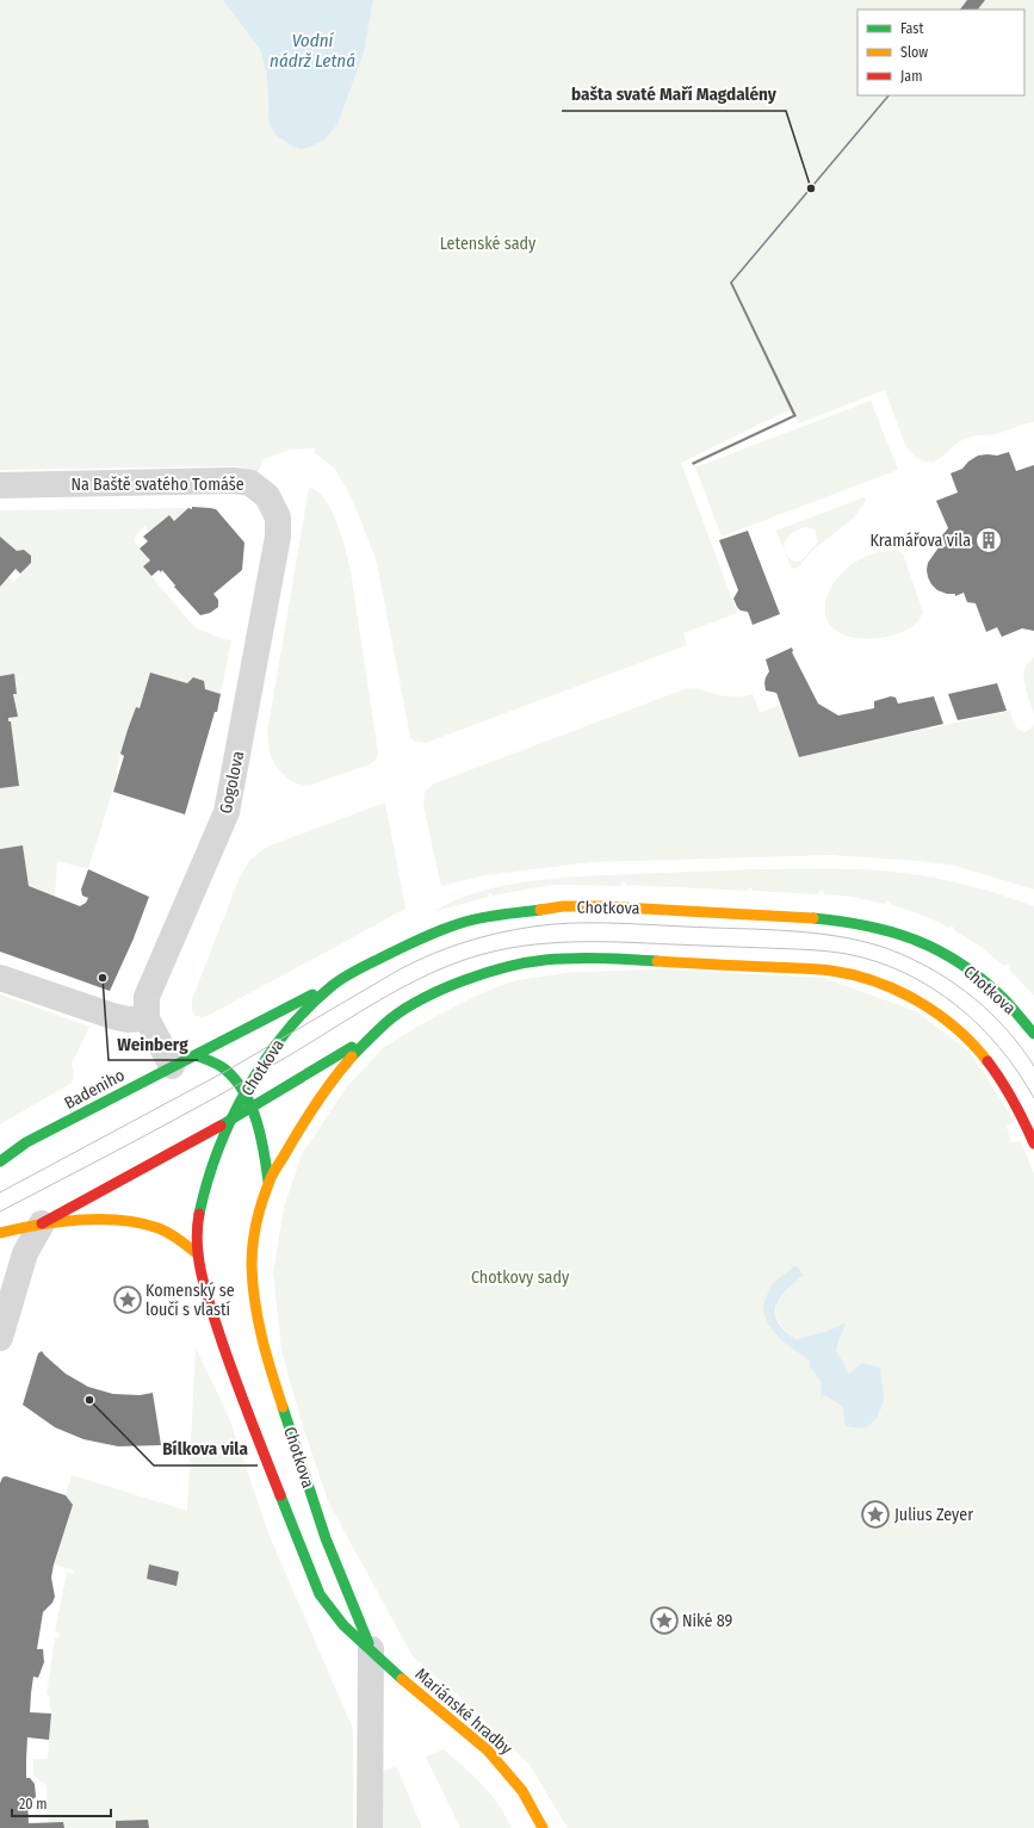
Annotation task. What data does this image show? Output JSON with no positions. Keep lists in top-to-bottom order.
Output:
{
  "streets": {
    "main road": ["Chotkova", "Badeniho", "Mariánské hradby"],
    "street": ["Na Baště svatého Tomáše", "Gogolova"]
  },
  "crossings": [
    ["Na Baště svatého Tomáše", "Gogolova"],
    ["Gogolova", "Badeniho"],
    ["Chotkova", "Badeniho"],
    ["Chotkova", "Mariánské hradby"]
  ],
  "water": ["Vodní nádrž Letná"],
  "parks": ["Letenské sady", "Chotkovy sady"],
  "places": {
    "other": ["bašta svaté Maří Magdalény", "Weinberg", "Bílkova vila"],
    "building": ["Kramářova vila"],
    "place": ["Komenský se loučí s vlastí", "Julius Zeyer", "Niké 89"]
  },
  "legend": ["Fast", "Slow", "Jam"],
  "scale_bar": "20 m"
}
